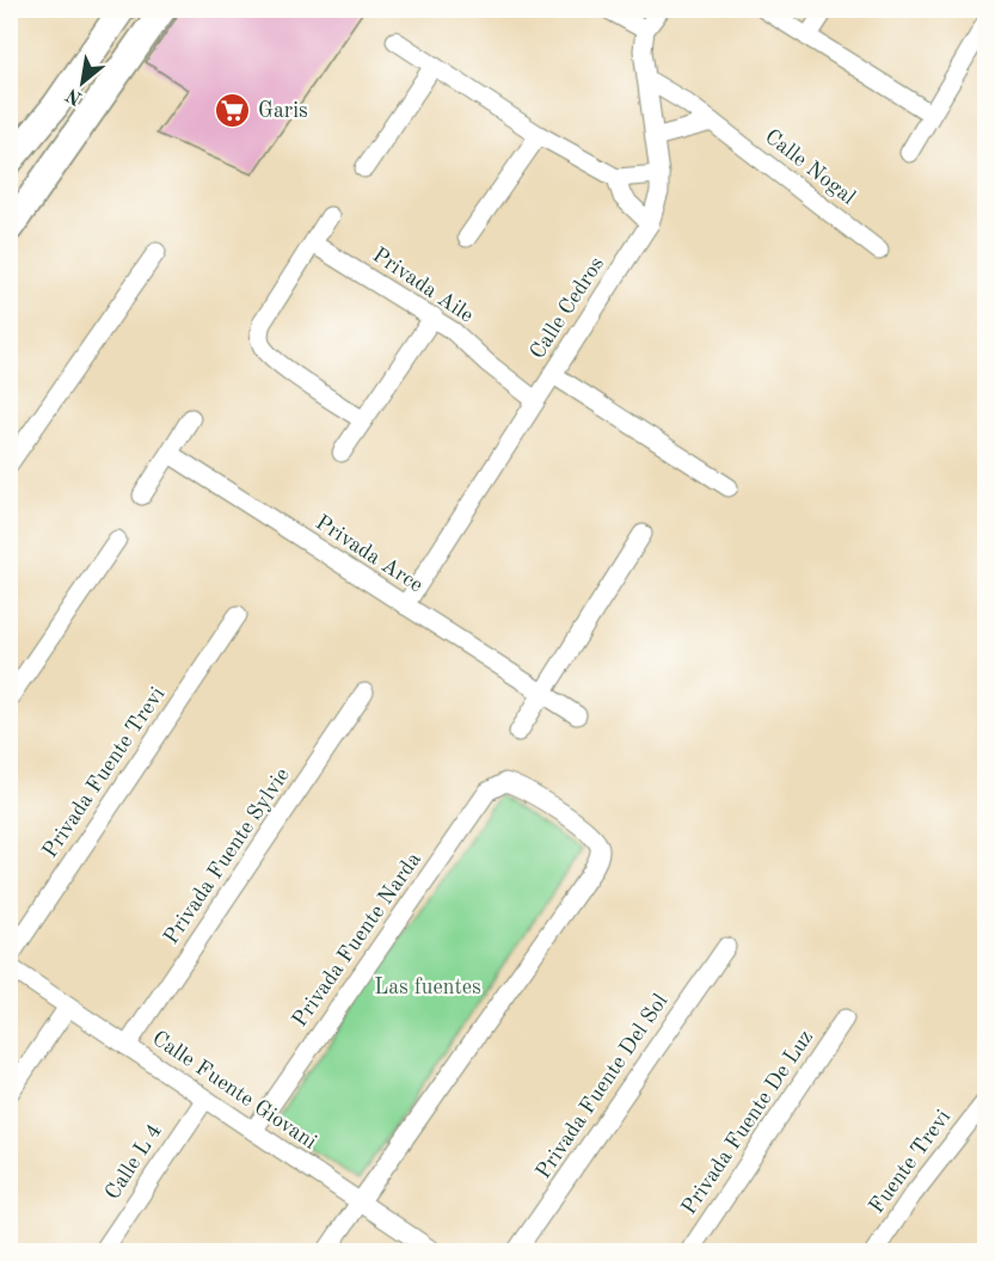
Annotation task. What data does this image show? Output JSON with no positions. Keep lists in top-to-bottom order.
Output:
{
  "streets": {
    "street": [
      "Calle Nogal",
      "Privada Aile",
      "Calle Cedros",
      "Privada Arce",
      "Privada Fuente Trevi",
      "Privada Fuente Sylvie",
      "Privada Fuente Narda",
      "Privada Fuente Del Sol",
      "Calle Fuente Giovani",
      "Privada Fuente De Luz",
      "Calle L 4",
      "Fuente Trevi"
    ]
  },
  "crossings": [
    ["Calle Nogal", "Calle Cedros"],
    ["Privada Aile", "Calle Cedros"],
    ["Calle Cedros", "Privada Arce"],
    ["Privada Fuente Sylvie", "Calle Fuente Giovani"],
    ["Privada Fuente Narda", "Calle Fuente Giovani"],
    ["Calle Fuente Giovani", "Calle L 4"]
  ],
  "parks": ["Las fuentes"],
  "places": {
    "supermarket": ["Garis"]
  },
  "north": "bottom left"
}
